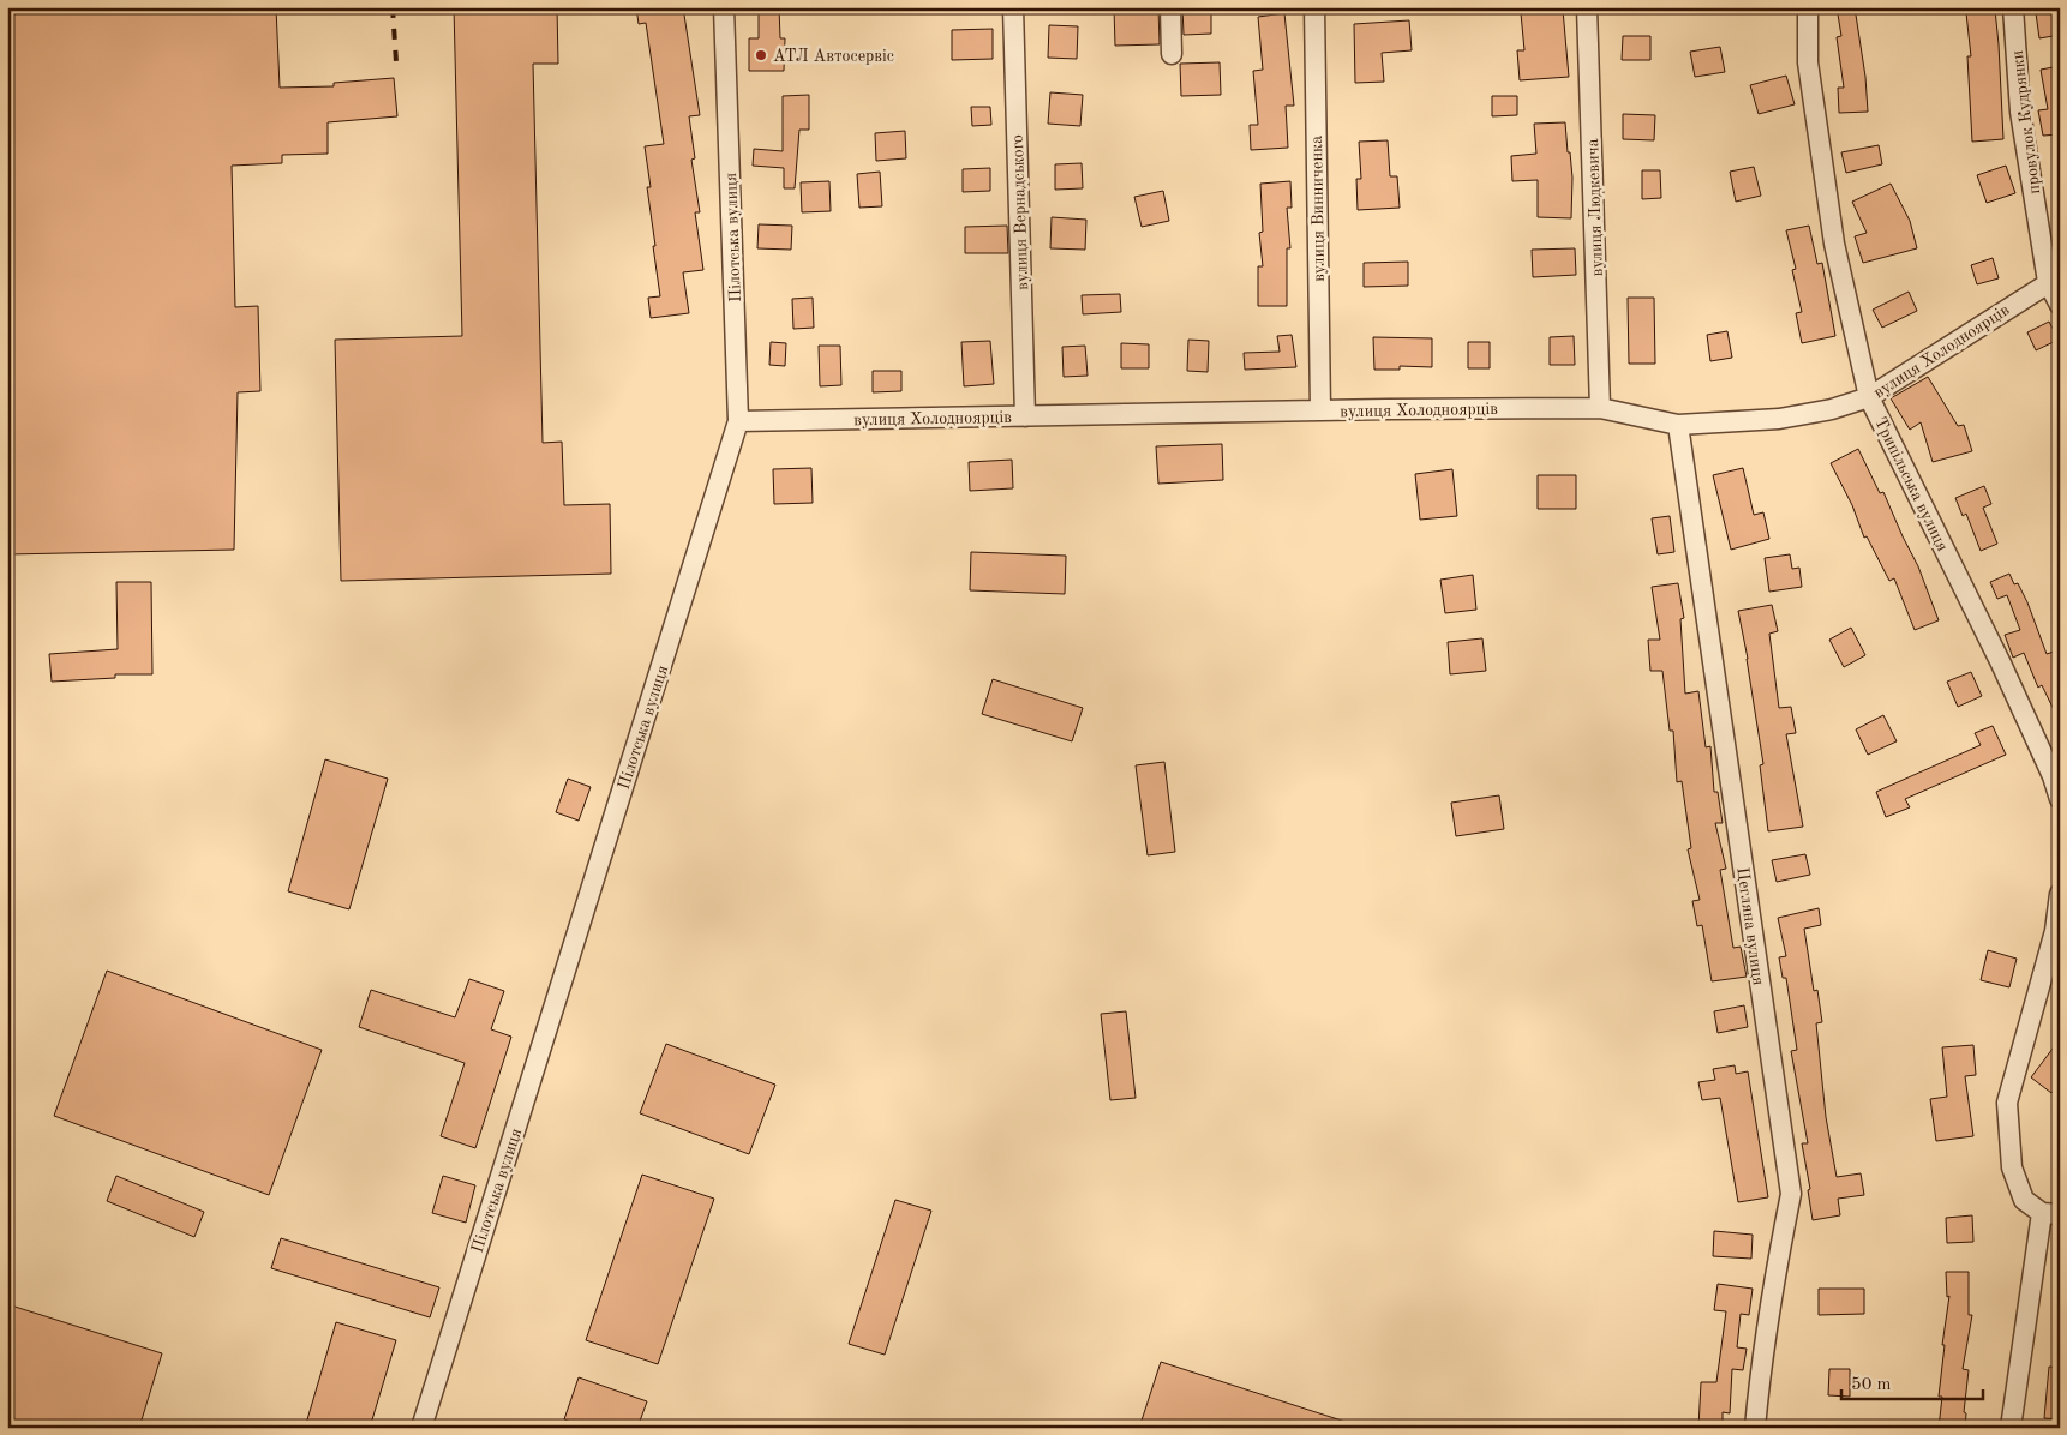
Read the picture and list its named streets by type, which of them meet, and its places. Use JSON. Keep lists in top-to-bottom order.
{
  "streets": {
    "street": [
      "провулок Кудрянки",
      "вулиця Людкевича",
      "вулиця Винниченка",
      "вулиця Вернадського",
      "Пілотська вулиця",
      "вулиця Холодноярців",
      "Трипільська вулиця",
      "Цегляна вулиця"
    ]
  },
  "crossings": [
    ["провулок Кудрянки", "вулиця Холодноярців"],
    ["вулиця Людкевича", "вулиця Холодноярців"],
    ["вулиця Винниченка", "вулиця Холодноярців"],
    ["вулиця Вернадського", "вулиця Холодноярців"],
    ["Пілотська вулиця", "вулиця Холодноярців"],
    ["вулиця Холодноярців", "Трипільська вулиця"],
    ["вулиця Холодноярців", "Цегляна вулиця"]
  ],
  "places": ["АТЛ Автосервіс"],
  "scale_bar": "50 m"
}
